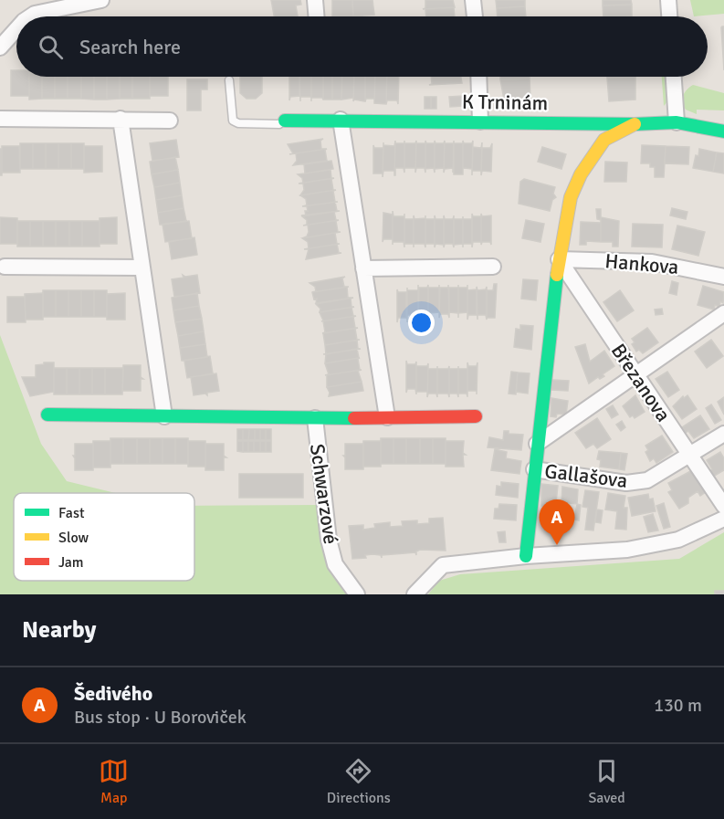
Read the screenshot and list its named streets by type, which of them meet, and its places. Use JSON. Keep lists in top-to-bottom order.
{
  "streets": {
    "street": [
      "K Trninám",
      "Hankova",
      "Březanova",
      "Gallašova",
      "Schwarzové"
    ]
  },
  "crossings": [
    ["Hankova", "Březanova"],
    ["Březanova", "Gallašova"]
  ],
  "legend": ["Fast", "Slow", "Jam"],
  "page": {
    "search": "Search here",
    "pins": "A",
    "heading": "Nearby",
    "list": [
      {
        "mark": "A",
        "name": "Šedivého",
        "note": "Bus stop · U Boroviček",
        "value": "130 m"
      }
    ],
    "nav": ["Map", "Directions", "Saved"]
  }
}
